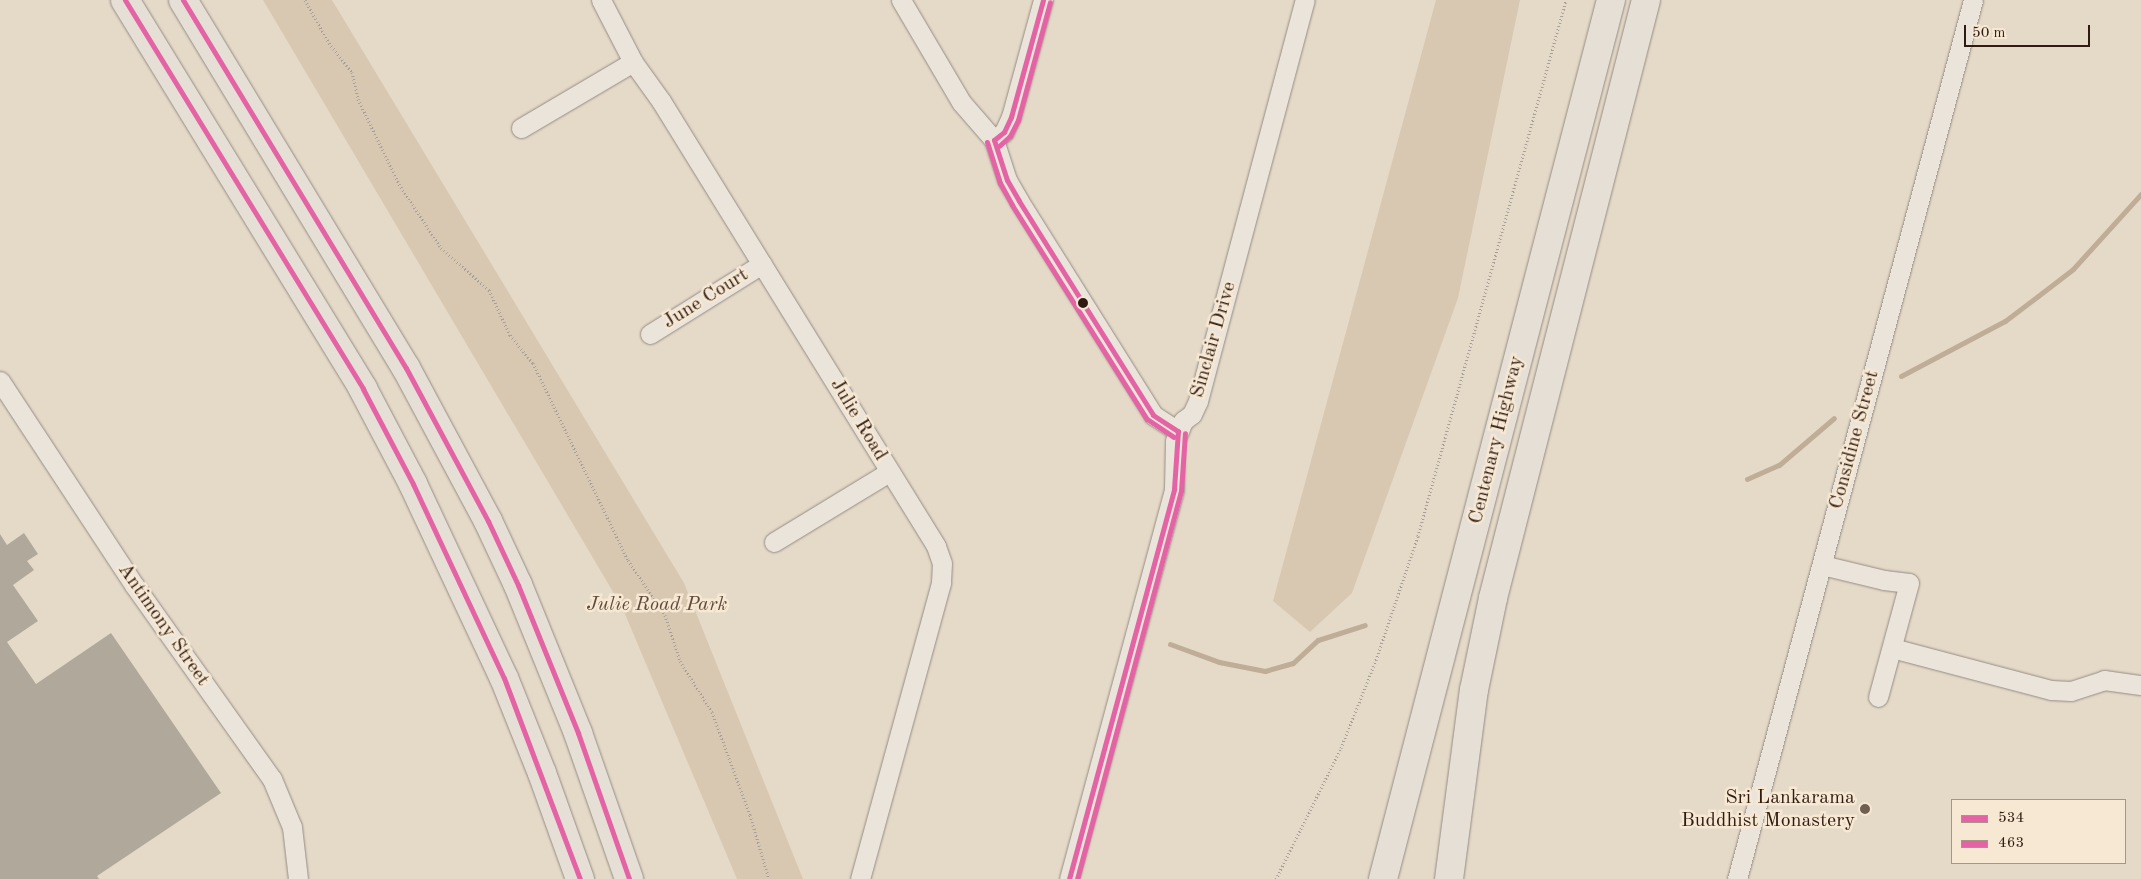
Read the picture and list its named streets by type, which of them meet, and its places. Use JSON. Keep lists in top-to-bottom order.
{
  "streets": {
    "highway": ["Centenary Highway"],
    "street": [
      "June Court",
      "Sinclair Drive",
      "Julie Road",
      "Considine Street",
      "Antimony Street"
    ]
  },
  "crossings": [
    ["June Court", "Julie Road"]
  ],
  "parks": ["Julie Road Park"],
  "places": ["Sri Lankarama Buddhist Monastery"],
  "lines": ["transit line 534", "transit line 463"],
  "legend": ["534", "463"],
  "scale_bar": "50 m"
}
